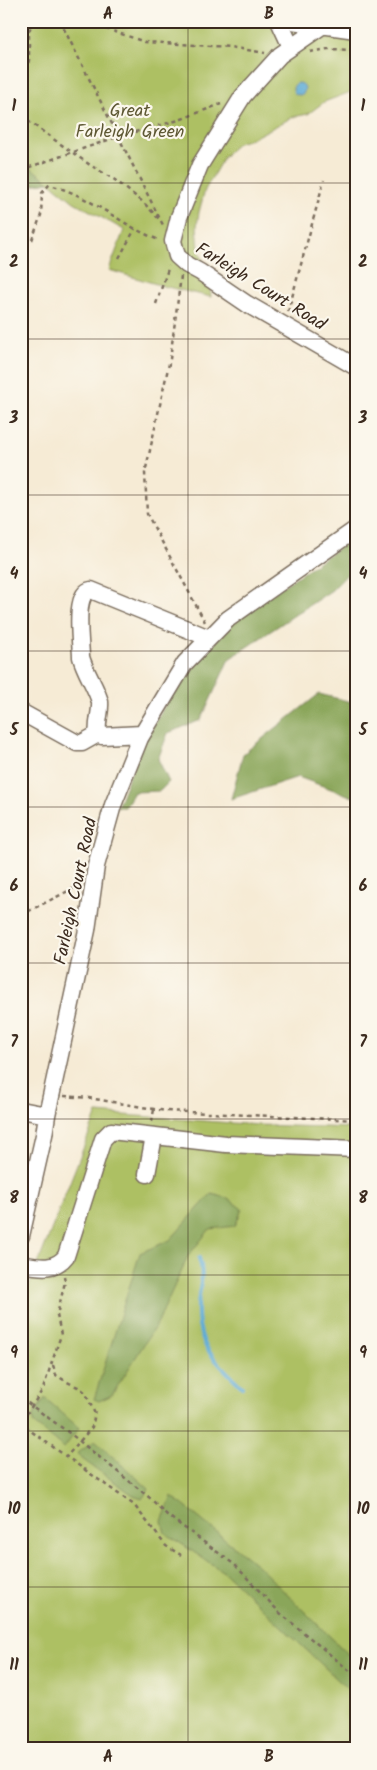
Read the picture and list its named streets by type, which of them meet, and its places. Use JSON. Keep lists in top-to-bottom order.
{
  "streets": {
    "street": ["Farleigh Court Road"]
  },
  "parks": ["Great Farleigh Green"],
  "grid": {
    "columns": ["A", "B"],
    "rows": [
      "1",
      "2",
      "3",
      "4",
      "5",
      "6",
      "7",
      "8",
      "9",
      "10",
      "11"
    ]
  }
}
